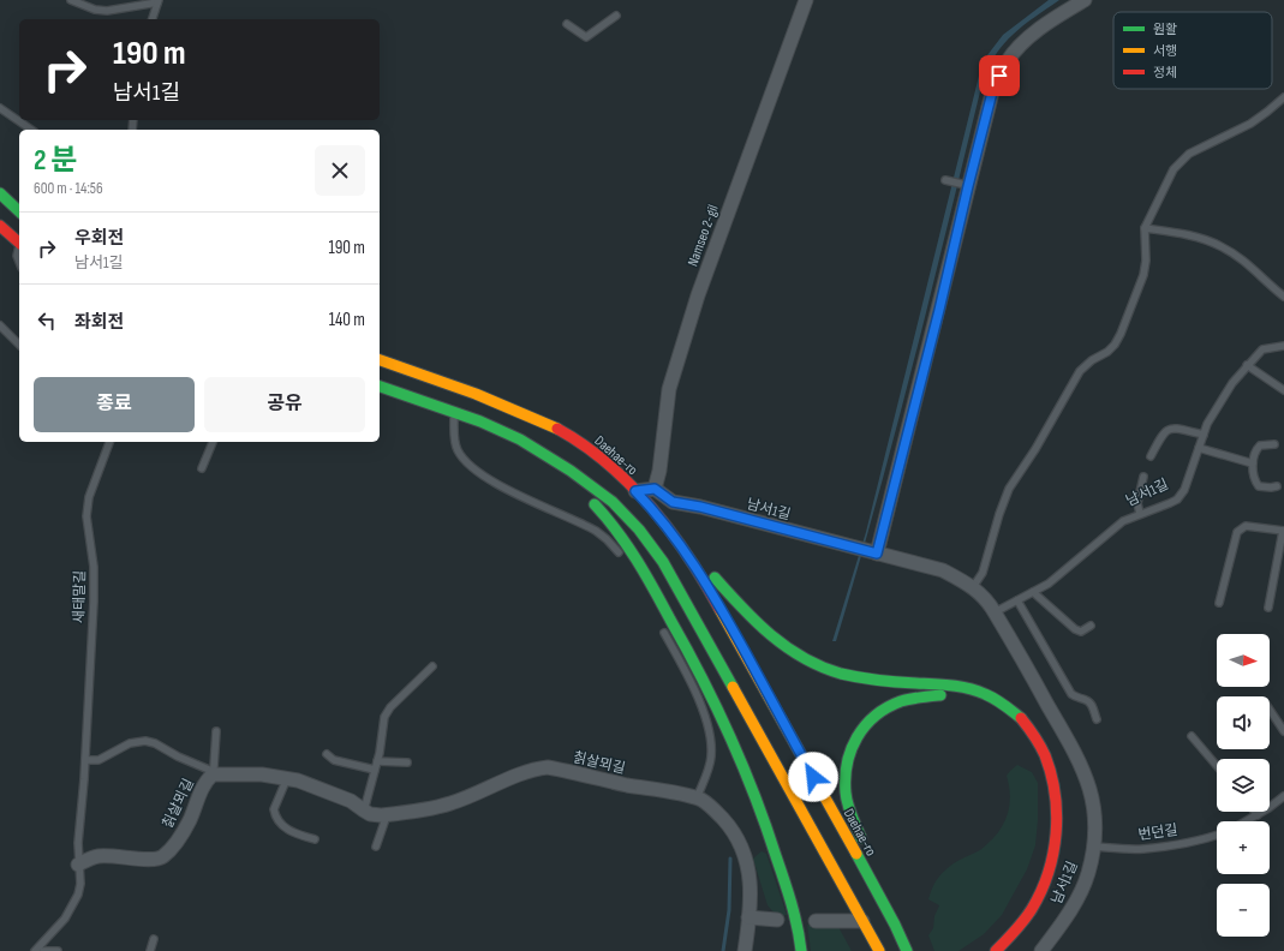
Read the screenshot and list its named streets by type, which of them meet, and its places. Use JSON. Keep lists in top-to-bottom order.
{
  "streets": {
    "highway": ["Daehae-ro"],
    "street": ["Namseo 2-gil", "남서1길", "칡살뫼길"],
    "lane": ["새태말길", "번던길"]
  },
  "crossings": [
    ["Namseo 2-gil", "남서1길"],
    ["남서1길", "번던길"],
    ["새태말길", "칡살뫼길"]
  ],
  "legend": ["원활", "서행", "정체"],
  "north": "right",
  "page": {
    "turn": ["190 m", "남서1길"],
    "heading": ["2 분", "600 m · 14:56"],
    "list": [
      {
        "name": "우회전",
        "note": "남서1길",
        "value": "190 m"
      },
      {
        "name": "좌회전",
        "value": "140 m"
      }
    ],
    "buttons": ["종료", "공유"],
    "map_buttons": ["+", "−"]
  }
}
